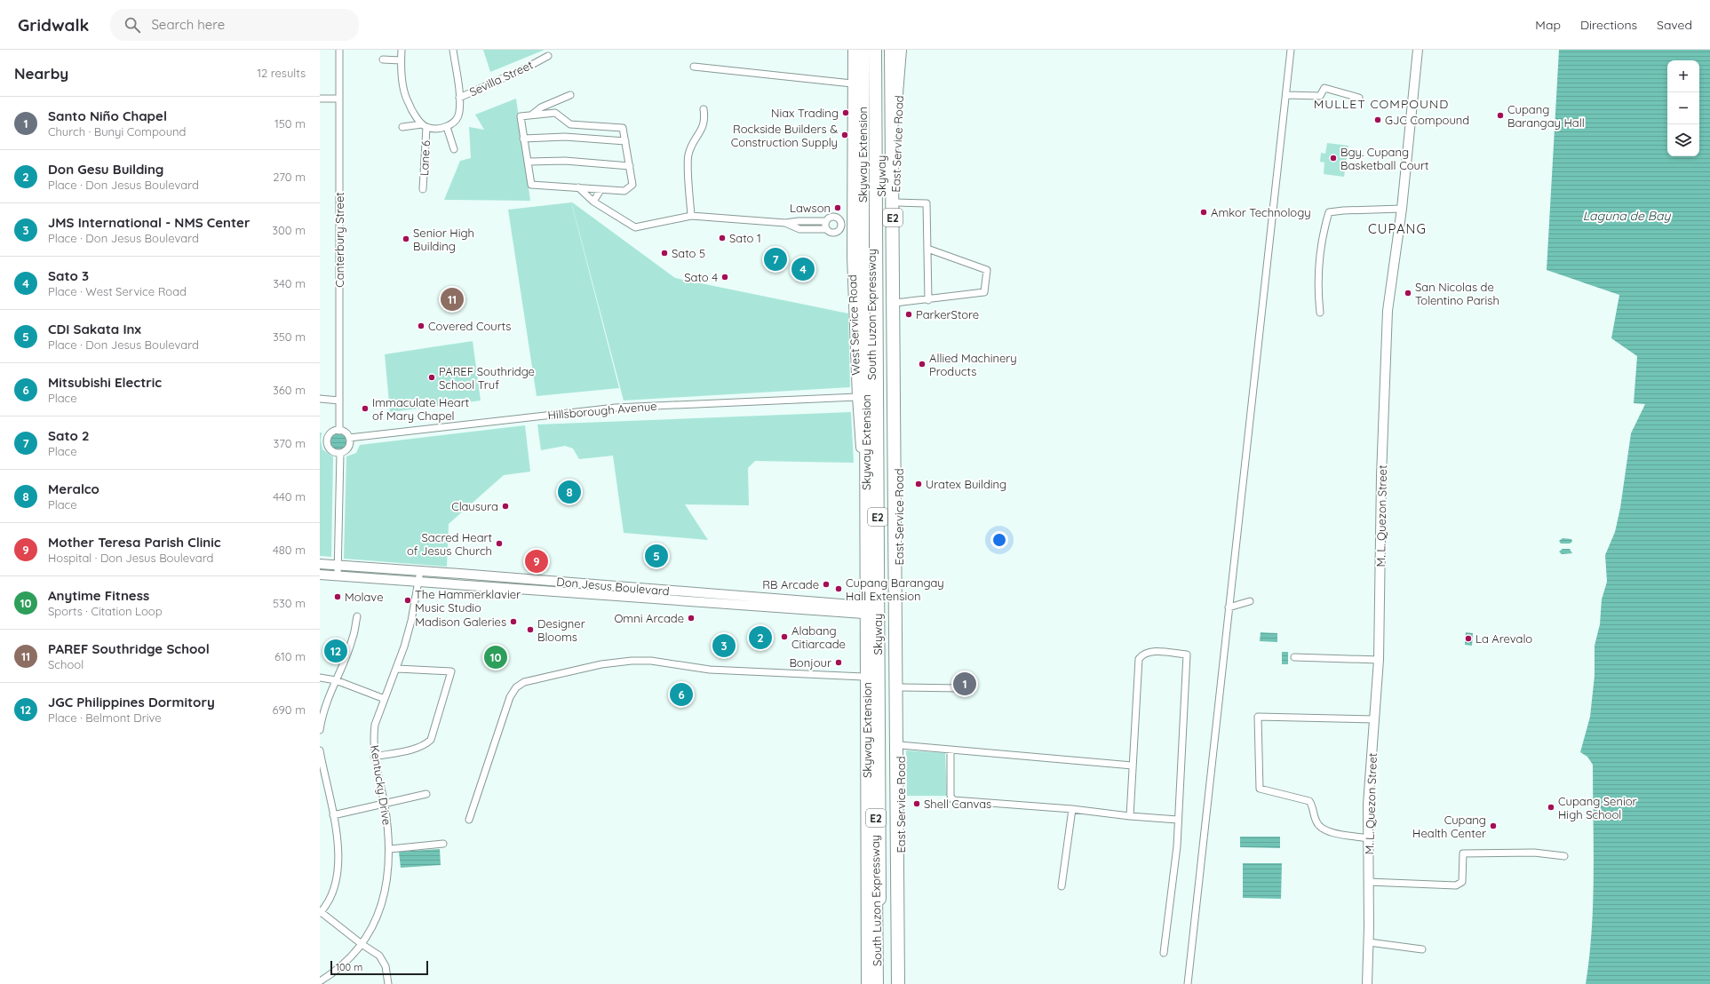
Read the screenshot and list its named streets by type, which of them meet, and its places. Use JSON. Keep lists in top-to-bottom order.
{
  "streets": {
    "highway": [
      "Skyway Extension",
      "Skyway",
      "E2",
      "South Luzon Expressway"
    ],
    "main road": [
      "East Service Road",
      "West Service Road",
      "M. L. Quezon Street",
      "Don Jesus Boulevard"
    ],
    "street": [
      "Sevilla Street",
      "Lane 6",
      "Canterbury Street",
      "Hillsborough Avenue",
      "Kentucky Drive"
    ]
  },
  "crossings": [
    ["Skyway Extension", "West Service Road"],
    ["Canterbury Street", "Hillsborough Avenue"],
    ["West Service Road", "Hillsborough Avenue"],
    ["West Service Road", "Don Jesus Boulevard"],
    ["Don Jesus Boulevard", "Kentucky Drive"]
  ],
  "districts": ["MULLET COMPOUND", "CUPANG"],
  "water": ["Laguna de Bay"],
  "places": [
    "Niax Trading",
    "Cupang Barangay Hall",
    "GJC Compound",
    "Rockside Builders & Construction Supply",
    "Bgy. Cupang Basketball Court",
    "Lawson",
    "Amkor Technology",
    "Sato 1",
    "Senior High Building",
    "Sato 5",
    "Sato 4",
    "San Nicolas de Tolentino Parish",
    "ParkerStore",
    "Covered Courts",
    "Allied Machinery Products",
    "PAREF Southridge School Truf",
    "Immaculate Heart of Mary Chapel",
    "Uratex Building",
    "Clausura",
    "Sacred Heart of Jesus Church",
    "RB Arcade",
    "Cupang Barangay Hall Extension",
    "Molave",
    "The Hammerklavier Music Studio",
    "Omni Arcade",
    "Madison Galeries",
    "Designer Blooms",
    "Alabang Citiarcade",
    "La Arevalo",
    "Bonjour",
    "Shell Canvas",
    "Cupang Senior High School",
    "Cupang Health Center"
  ],
  "scale_bar": "100 m",
  "page": {
    "header": "Gridwalk",
    "search": "Search here",
    "nav": ["Map", "Directions", "Saved"],
    "heading": ["Nearby", "12 results"],
    "map_buttons": ["+", "−"],
    "list": [
      {
        "mark": "1",
        "name": "Santo Niño Chapel",
        "note": "Church · Bunyi Compound",
        "value": "150 m"
      },
      {
        "mark": "2",
        "name": "Don Gesu Building",
        "note": "Place · Don Jesus Boulevard",
        "value": "270 m"
      },
      {
        "mark": "3",
        "name": "JMS International - NMS Center",
        "note": "Place · Don Jesus Boulevard",
        "value": "300 m"
      },
      {
        "mark": "4",
        "name": "Sato 3",
        "note": "Place · West Service Road",
        "value": "340 m"
      },
      {
        "mark": "5",
        "name": "CDI Sakata Inx",
        "note": "Place · Don Jesus Boulevard",
        "value": "350 m"
      },
      {
        "mark": "6",
        "name": "Mitsubishi Electric",
        "note": "Place",
        "value": "360 m"
      },
      {
        "mark": "7",
        "name": "Sato 2",
        "note": "Place",
        "value": "370 m"
      },
      {
        "mark": "8",
        "name": "Meralco",
        "note": "Place",
        "value": "440 m"
      },
      {
        "mark": "9",
        "name": "Mother Teresa Parish Clinic",
        "note": "Hospital · Don Jesus Boulevard",
        "value": "480 m"
      },
      {
        "mark": "10",
        "name": "Anytime Fitness",
        "note": "Sports · Citation Loop",
        "value": "530 m"
      },
      {
        "mark": "11",
        "name": "PAREF Southridge School",
        "note": "School",
        "value": "610 m"
      },
      {
        "mark": "12",
        "name": "JGC Philippines Dormitory",
        "note": "Place · Belmont Drive",
        "value": "690 m"
      }
    ],
    "pins": [
      "7",
      "4",
      "11",
      "8",
      "5",
      "9",
      "2",
      "3",
      "12",
      "10",
      "1",
      "6"
    ],
    "scale": "100 m"
  }
}
